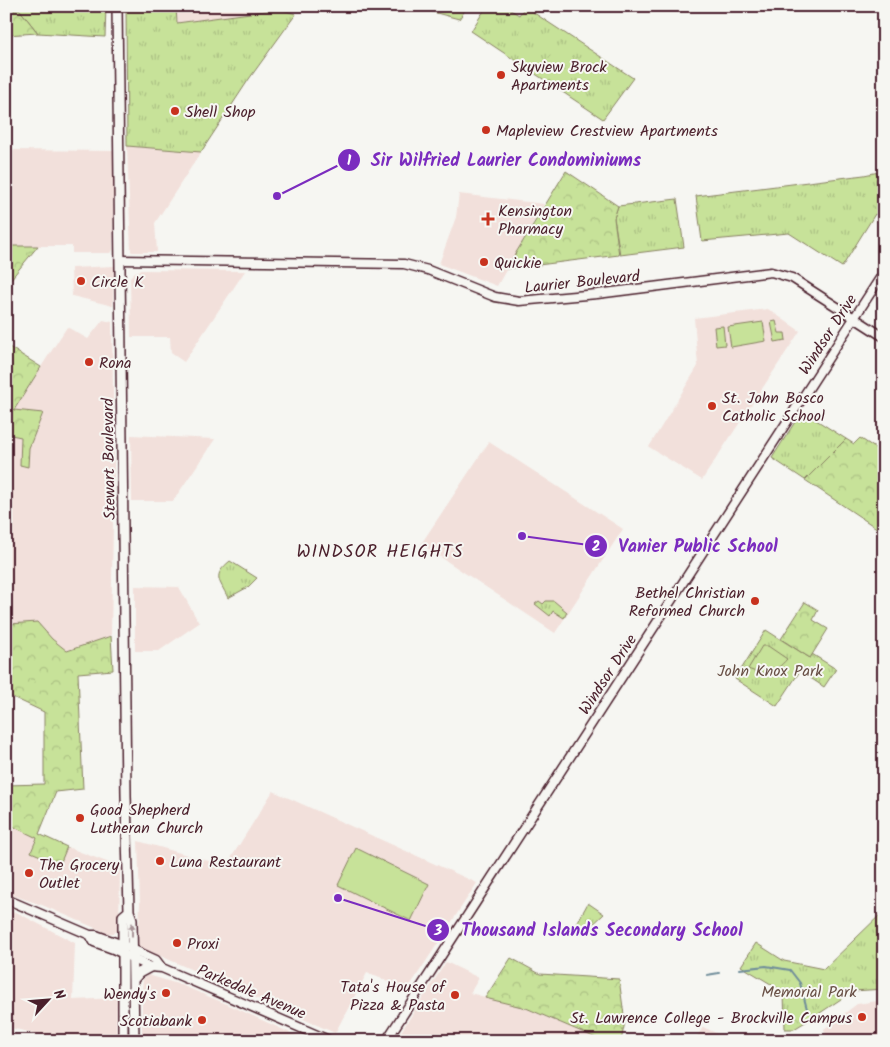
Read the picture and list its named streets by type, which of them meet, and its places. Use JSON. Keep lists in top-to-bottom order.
{
  "streets": {
    "main road": ["Stewart Boulevard"],
    "street": ["Laurier Boulevard", "Windsor Drive", "Parkedale Avenue"]
  },
  "crossings": [
    ["Laurier Boulevard", "Windsor Drive"],
    ["Laurier Boulevard", "Stewart Boulevard"],
    ["Stewart Boulevard", "Parkedale Avenue"]
  ],
  "districts": ["WINDSOR HEIGHTS"],
  "parks": ["John Knox Park", "Memorial Park"],
  "places": {
    "other": [
      "Skyview Brock Apartments",
      "Shell Shop",
      "Mapleview Crestview Apartments",
      "Sir Wilfried Laurier Condominiums",
      "Quickie",
      "Circle K",
      "Rona",
      "St. John Bosco Catholic School",
      "Vanier Public School",
      "Bethel Christian Reformed Church",
      "Good Shepherd Lutheran Church",
      "Luna Restaurant",
      "The Grocery Outlet",
      "Thousand Islands Secondary School",
      "Proxi",
      "Wendy's",
      "Tata's House of Pizza & Pasta",
      "St. Lawrence College - Brockville Campus",
      "Scotiabank"
    ],
    "health": ["Kensington Pharmacy"]
  },
  "north": "top right"
}
